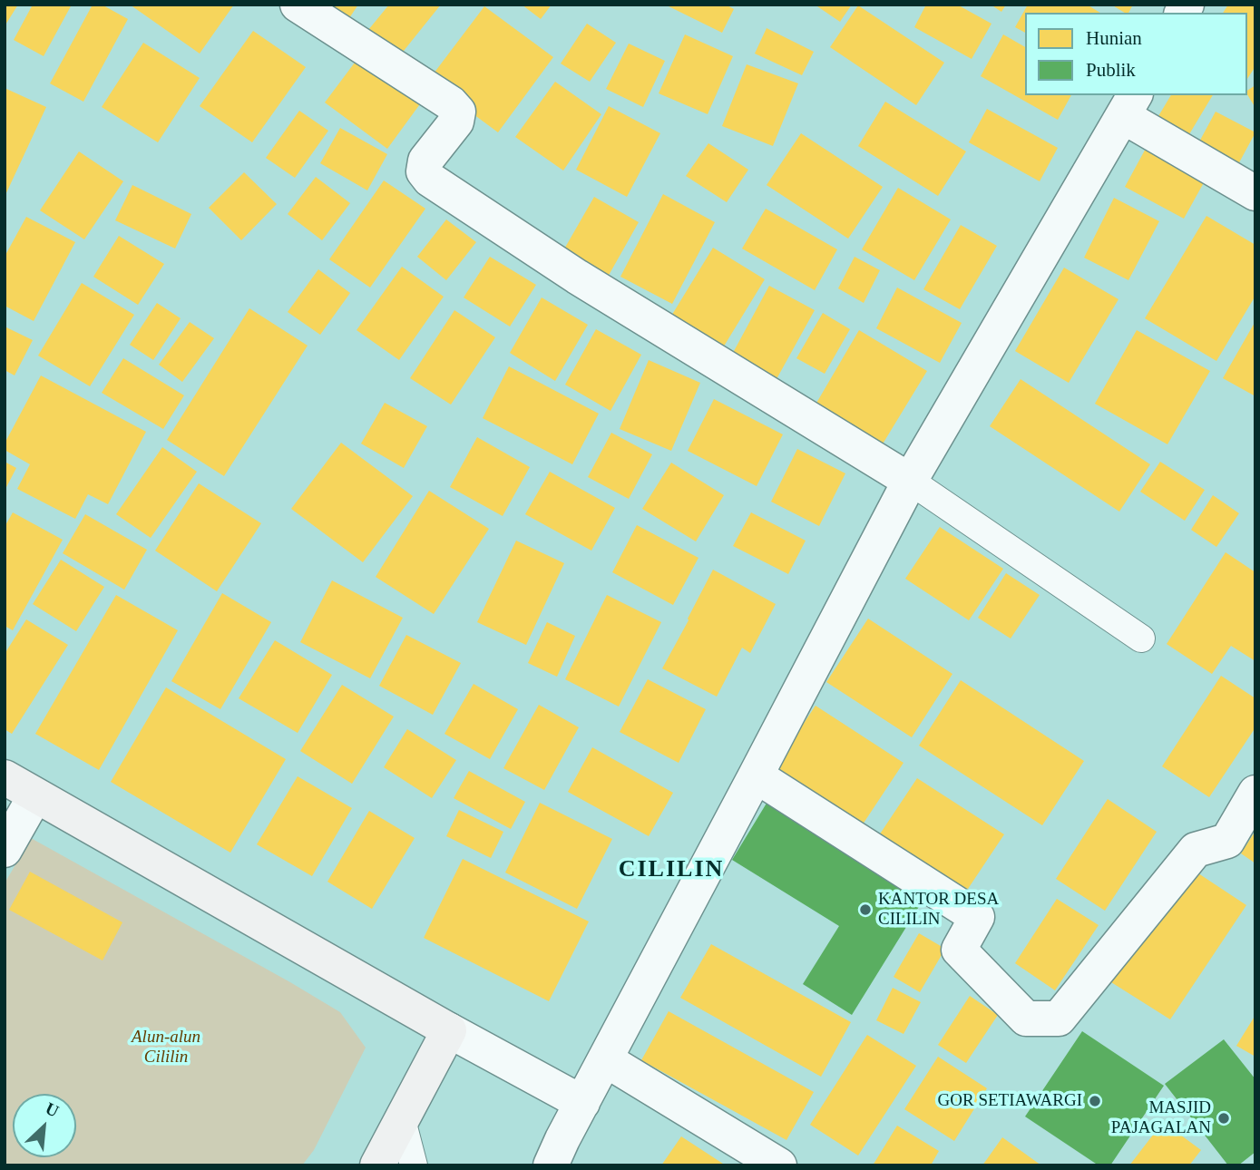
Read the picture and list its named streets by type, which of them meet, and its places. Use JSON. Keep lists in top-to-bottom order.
{
  "districts": ["CILILIN"],
  "parks": ["Alun-alun Cililin"],
  "places": ["KANTOR DESA CILILIN", "GOR SETIAWARGI", "MASJID PAJAGALAN"],
  "legend": ["Hunian", "Publik"],
  "north": "top right"
}
